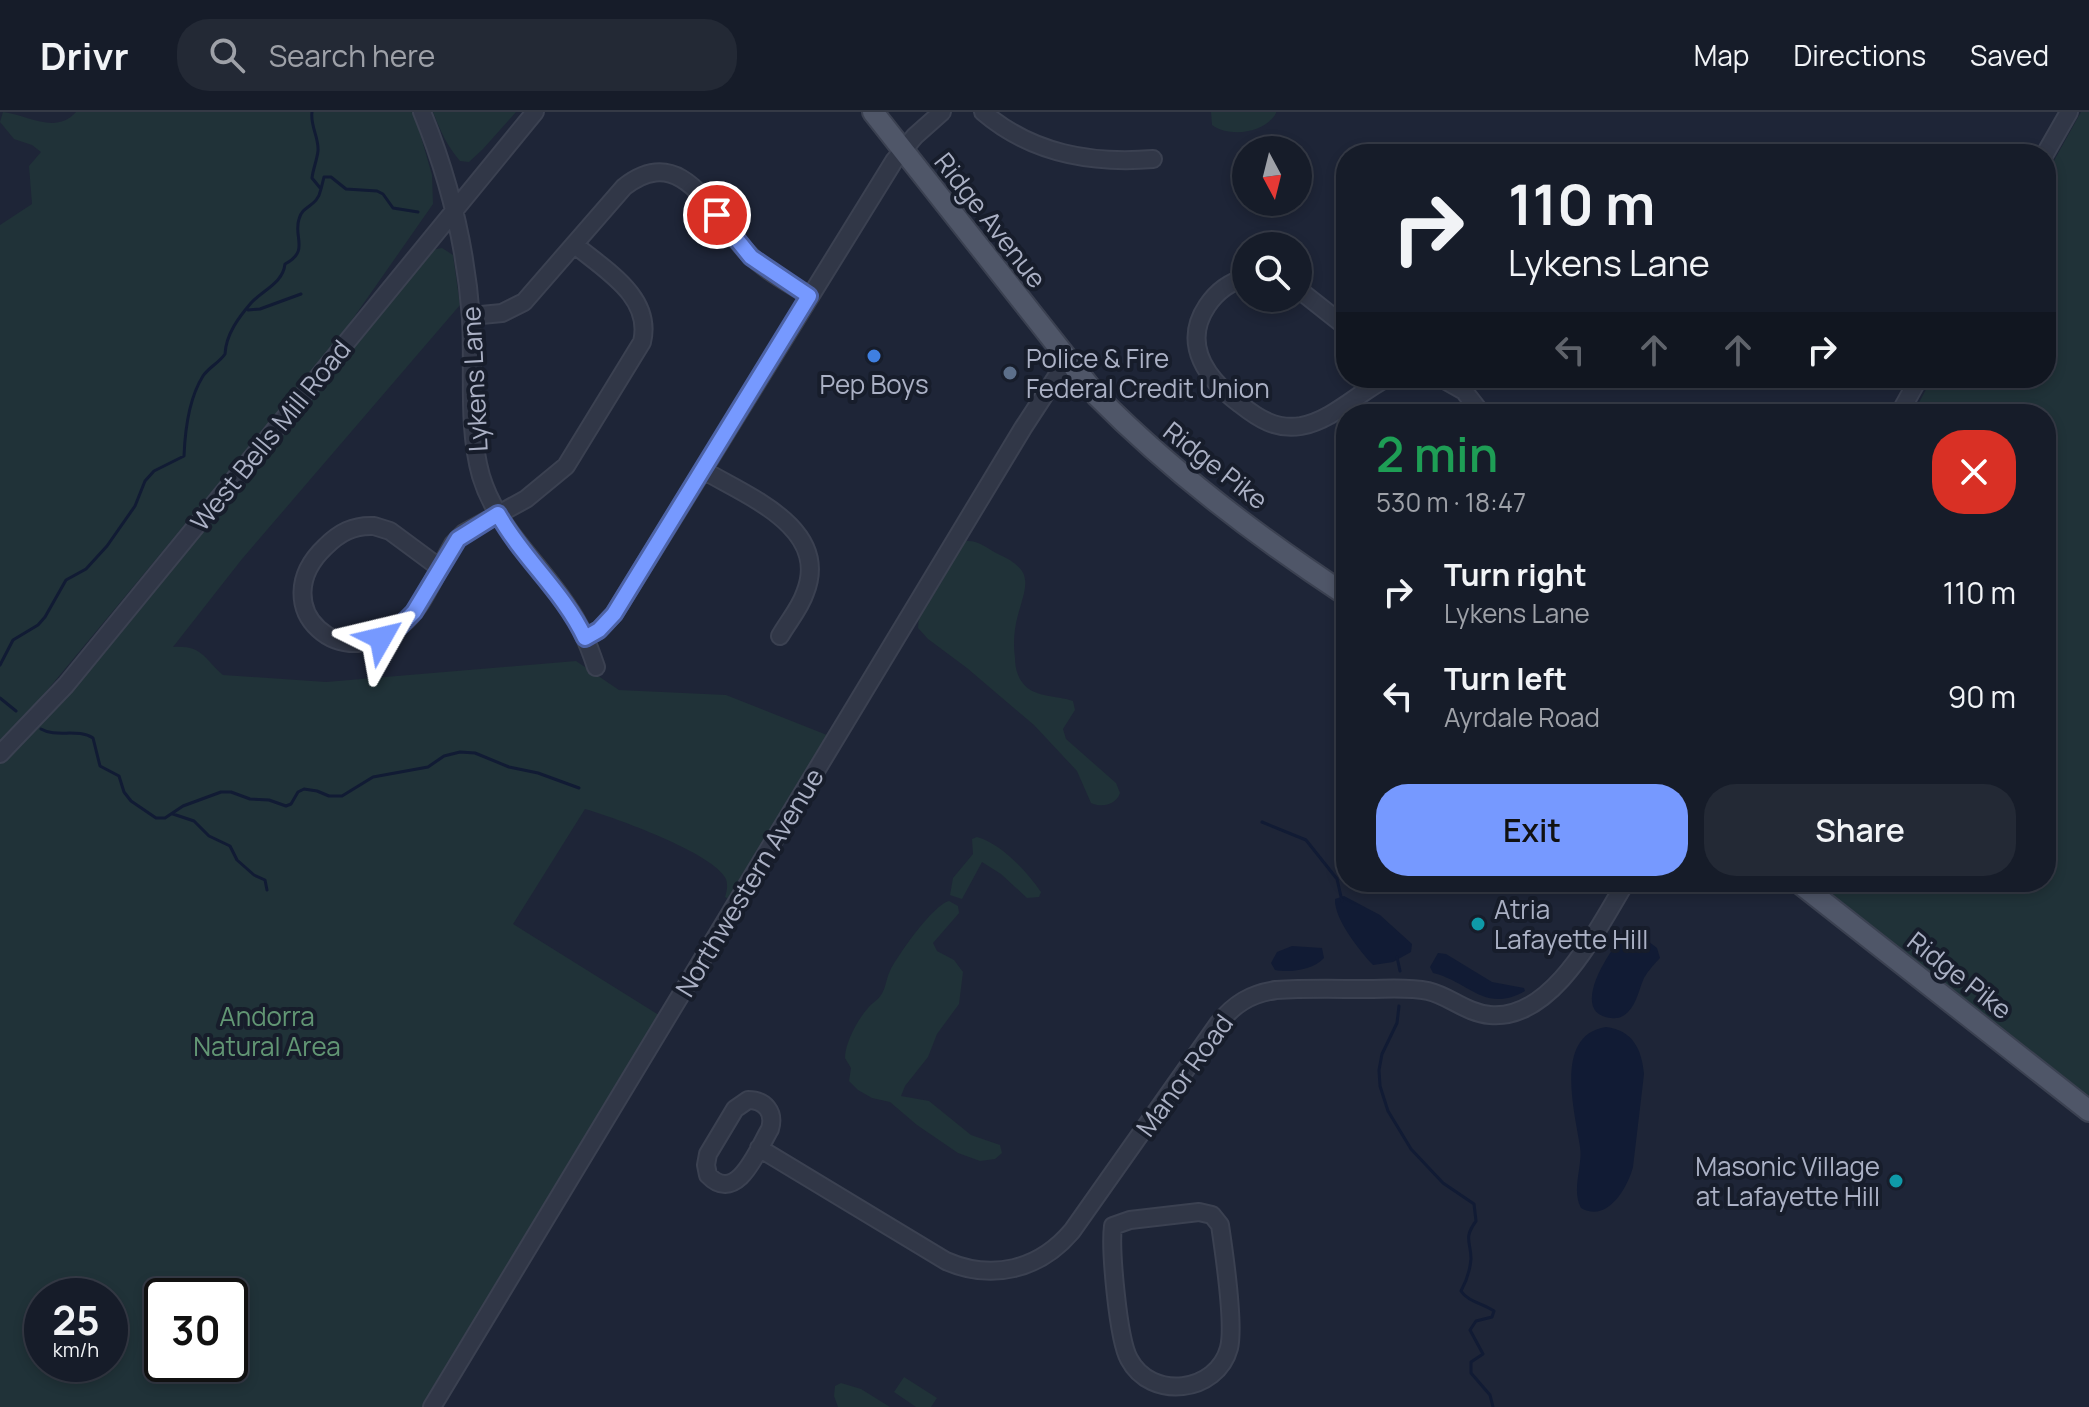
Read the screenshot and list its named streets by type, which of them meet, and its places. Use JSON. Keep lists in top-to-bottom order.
{
  "streets": {
    "main road": ["Ridge Avenue", "Ridge Pike"],
    "street": [
      "Lykens Lane",
      "West Bells Mill Road",
      "Northwestern Avenue",
      "Manor Road"
    ]
  },
  "crossings": [
    ["Ridge Avenue", "Ridge Pike"],
    ["Ridge Avenue", "Northwestern Avenue"],
    ["Lykens Lane", "West Bells Mill Road"],
    ["Ridge Pike", "Northwestern Avenue"]
  ],
  "parks": ["Andorra Natural Area"],
  "places": [
    "Pep Boys",
    "Police & Fire Federal Credit Union",
    "Atria Lafayette Hill",
    "Masonic Village at Lafayette Hill"
  ],
  "north": "bottom",
  "page": {
    "header": "Drivr",
    "search": "Search here",
    "nav": ["Map", "Directions", "Saved"],
    "turn": ["110 m", "Lykens Lane"],
    "heading": ["2 min", "530 m · 18:47"],
    "list": [
      {
        "name": "Turn right",
        "note": "Lykens Lane",
        "value": "110 m"
      },
      {
        "name": "Turn left",
        "note": "Ayrdale Road",
        "value": "90 m"
      }
    ],
    "buttons": ["Exit", "Share"],
    "speed": "25 km/h",
    "limit": "30"
  }
}
